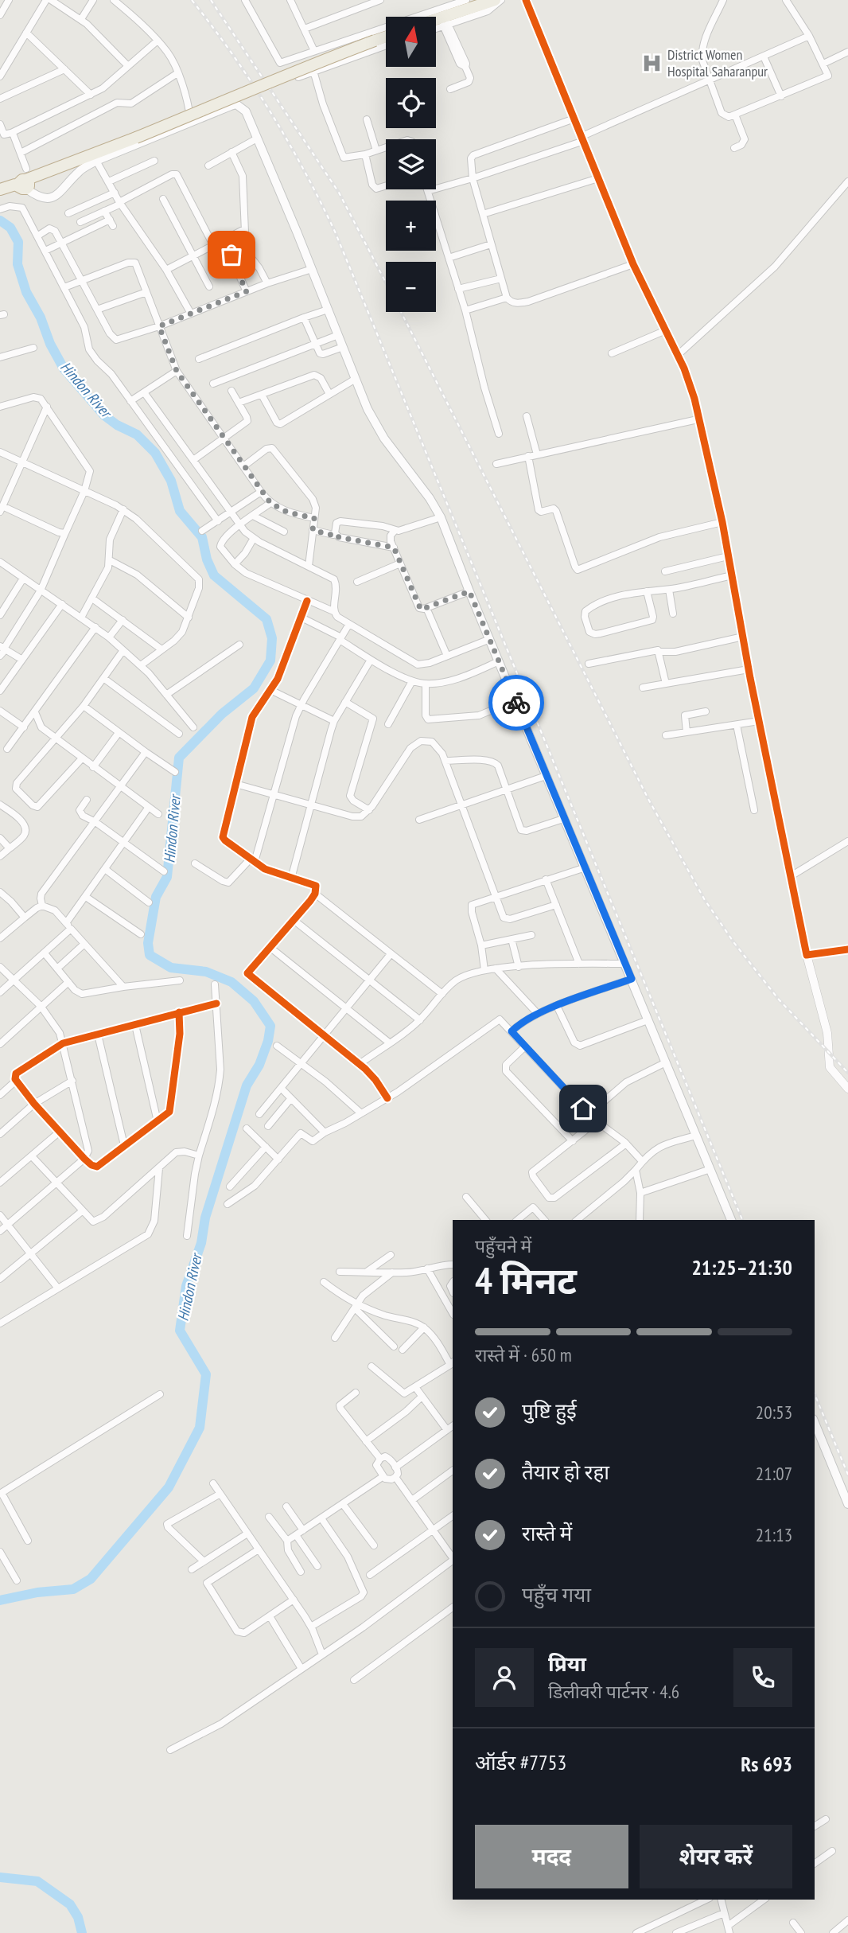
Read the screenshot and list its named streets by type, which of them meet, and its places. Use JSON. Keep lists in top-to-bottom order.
{
  "water": ["Hindon River"],
  "places": {
    "hospital": ["District Women Hospital Saharanpur"]
  },
  "north": "top",
  "page": {
    "map_buttons": ["+", "−"],
    "heading": ["4 मिनट", "पहुँचने में", "21:25–21:30"],
    "panel": [
      "प्रिया",
      "डिलीवरी पार्टनर · 4.6",
      "ऑर्डर #7753",
      "Rs 693"
    ],
    "bar": "रास्ते में · 650 m",
    "list": [
      ["पुष्टि हुई", "20:53"],
      ["तैयार हो रहा", "21:07"],
      ["रास्ते में", "21:13"],
      "पहुँच गया"
    ],
    "buttons": ["मदद", "शेयर करें"]
  }
}
